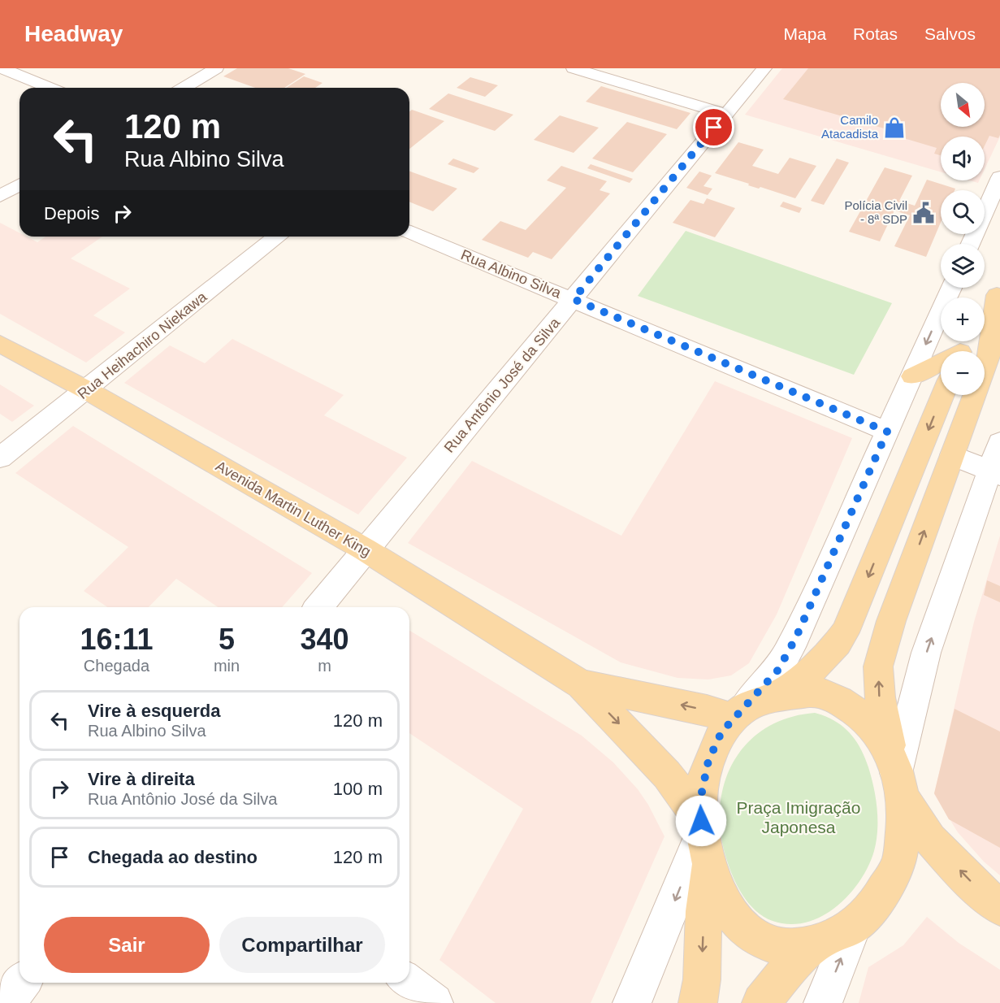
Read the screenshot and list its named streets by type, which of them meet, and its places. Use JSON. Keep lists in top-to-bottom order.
{
  "streets": {
    "main road": ["Avenida Martin Luther King"],
    "street": ["Rua Albino Silva", "Rua Heihachiro Niekawa", "Rua Antônio José da Silva"]
  },
  "crossings": [
    ["Rua Albino Silva", "Rua Antônio José da Silva"],
    ["Rua Heihachiro Niekawa", "Avenida Martin Luther King"],
    ["Rua Antônio José da Silva", "Avenida Martin Luther King"]
  ],
  "parks": ["Praça Imigração Japonesa"],
  "places": {
    "shop": ["Camilo Atacadista"],
    "public building": ["Polícia Civil - 8ª SDP"]
  },
  "north": "bottom right",
  "page": {
    "header": "Headway",
    "nav": ["Mapa", "Rotas", "Salvos"],
    "map_buttons": ["+", "−"],
    "turn": ["120 m", "Rua Albino Silva"],
    "then": "Depois",
    "eta": [
      "16:11",
      "Chegada",
      "5",
      "min",
      "340",
      "m"
    ],
    "list": [
      {
        "name": "Vire à esquerda",
        "note": "Rua Albino Silva",
        "value": "120 m"
      },
      {
        "name": "Vire à direita",
        "note": "Rua Antônio José da Silva",
        "value": "100 m"
      },
      {
        "name": "Chegada ao destino",
        "value": "120 m"
      }
    ],
    "buttons": ["Sair", "Compartilhar"]
  }
}
